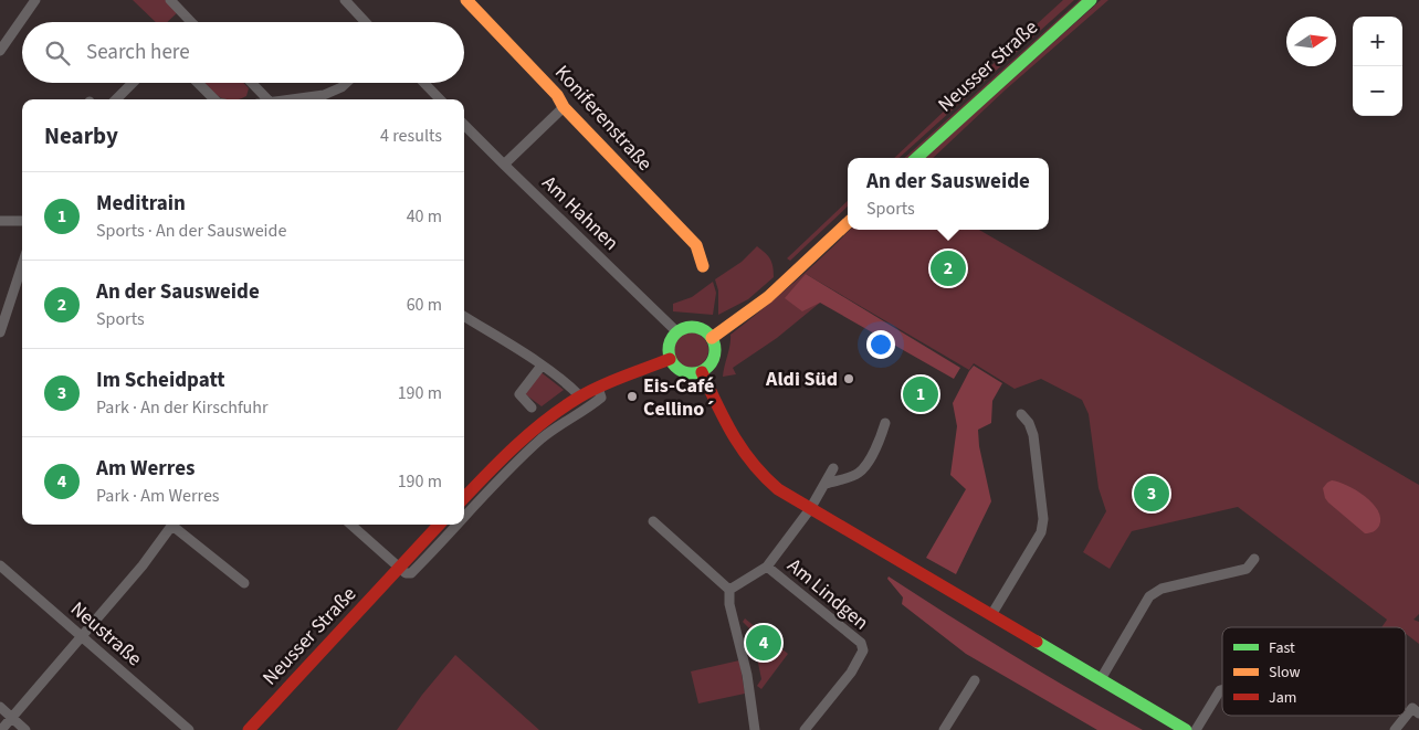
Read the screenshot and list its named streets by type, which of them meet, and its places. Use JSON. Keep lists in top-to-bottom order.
{
  "streets": {
    "main road": ["Neusser Straße", "Koniferenstraße"],
    "street": ["Am Hahnen", "Am Lindgen", "Neustraße"]
  },
  "places": ["Aldi Süd", "Eis-Café Cellino´"],
  "legend": ["Fast", "Slow", "Jam"],
  "north": "right",
  "page": {
    "map_buttons": ["+", "−"],
    "search": "Search here",
    "heading": ["Nearby", "4 results"],
    "popup": ["An der Sausweide", "Sports"],
    "list": [
      {
        "mark": "1",
        "name": "Meditrain",
        "note": "Sports · An der Sausweide",
        "value": "40 m"
      },
      {
        "mark": "2",
        "name": "An der Sausweide",
        "note": "Sports",
        "value": "60 m"
      },
      {
        "mark": "3",
        "name": "Im Scheidpatt",
        "note": "Park · An der Kirschfuhr",
        "value": "190 m"
      },
      {
        "mark": "4",
        "name": "Am Werres",
        "note": "Park · Am Werres",
        "value": "190 m"
      }
    ],
    "pins": [
      "2",
      "1",
      "3",
      "4"
    ]
  }
}
